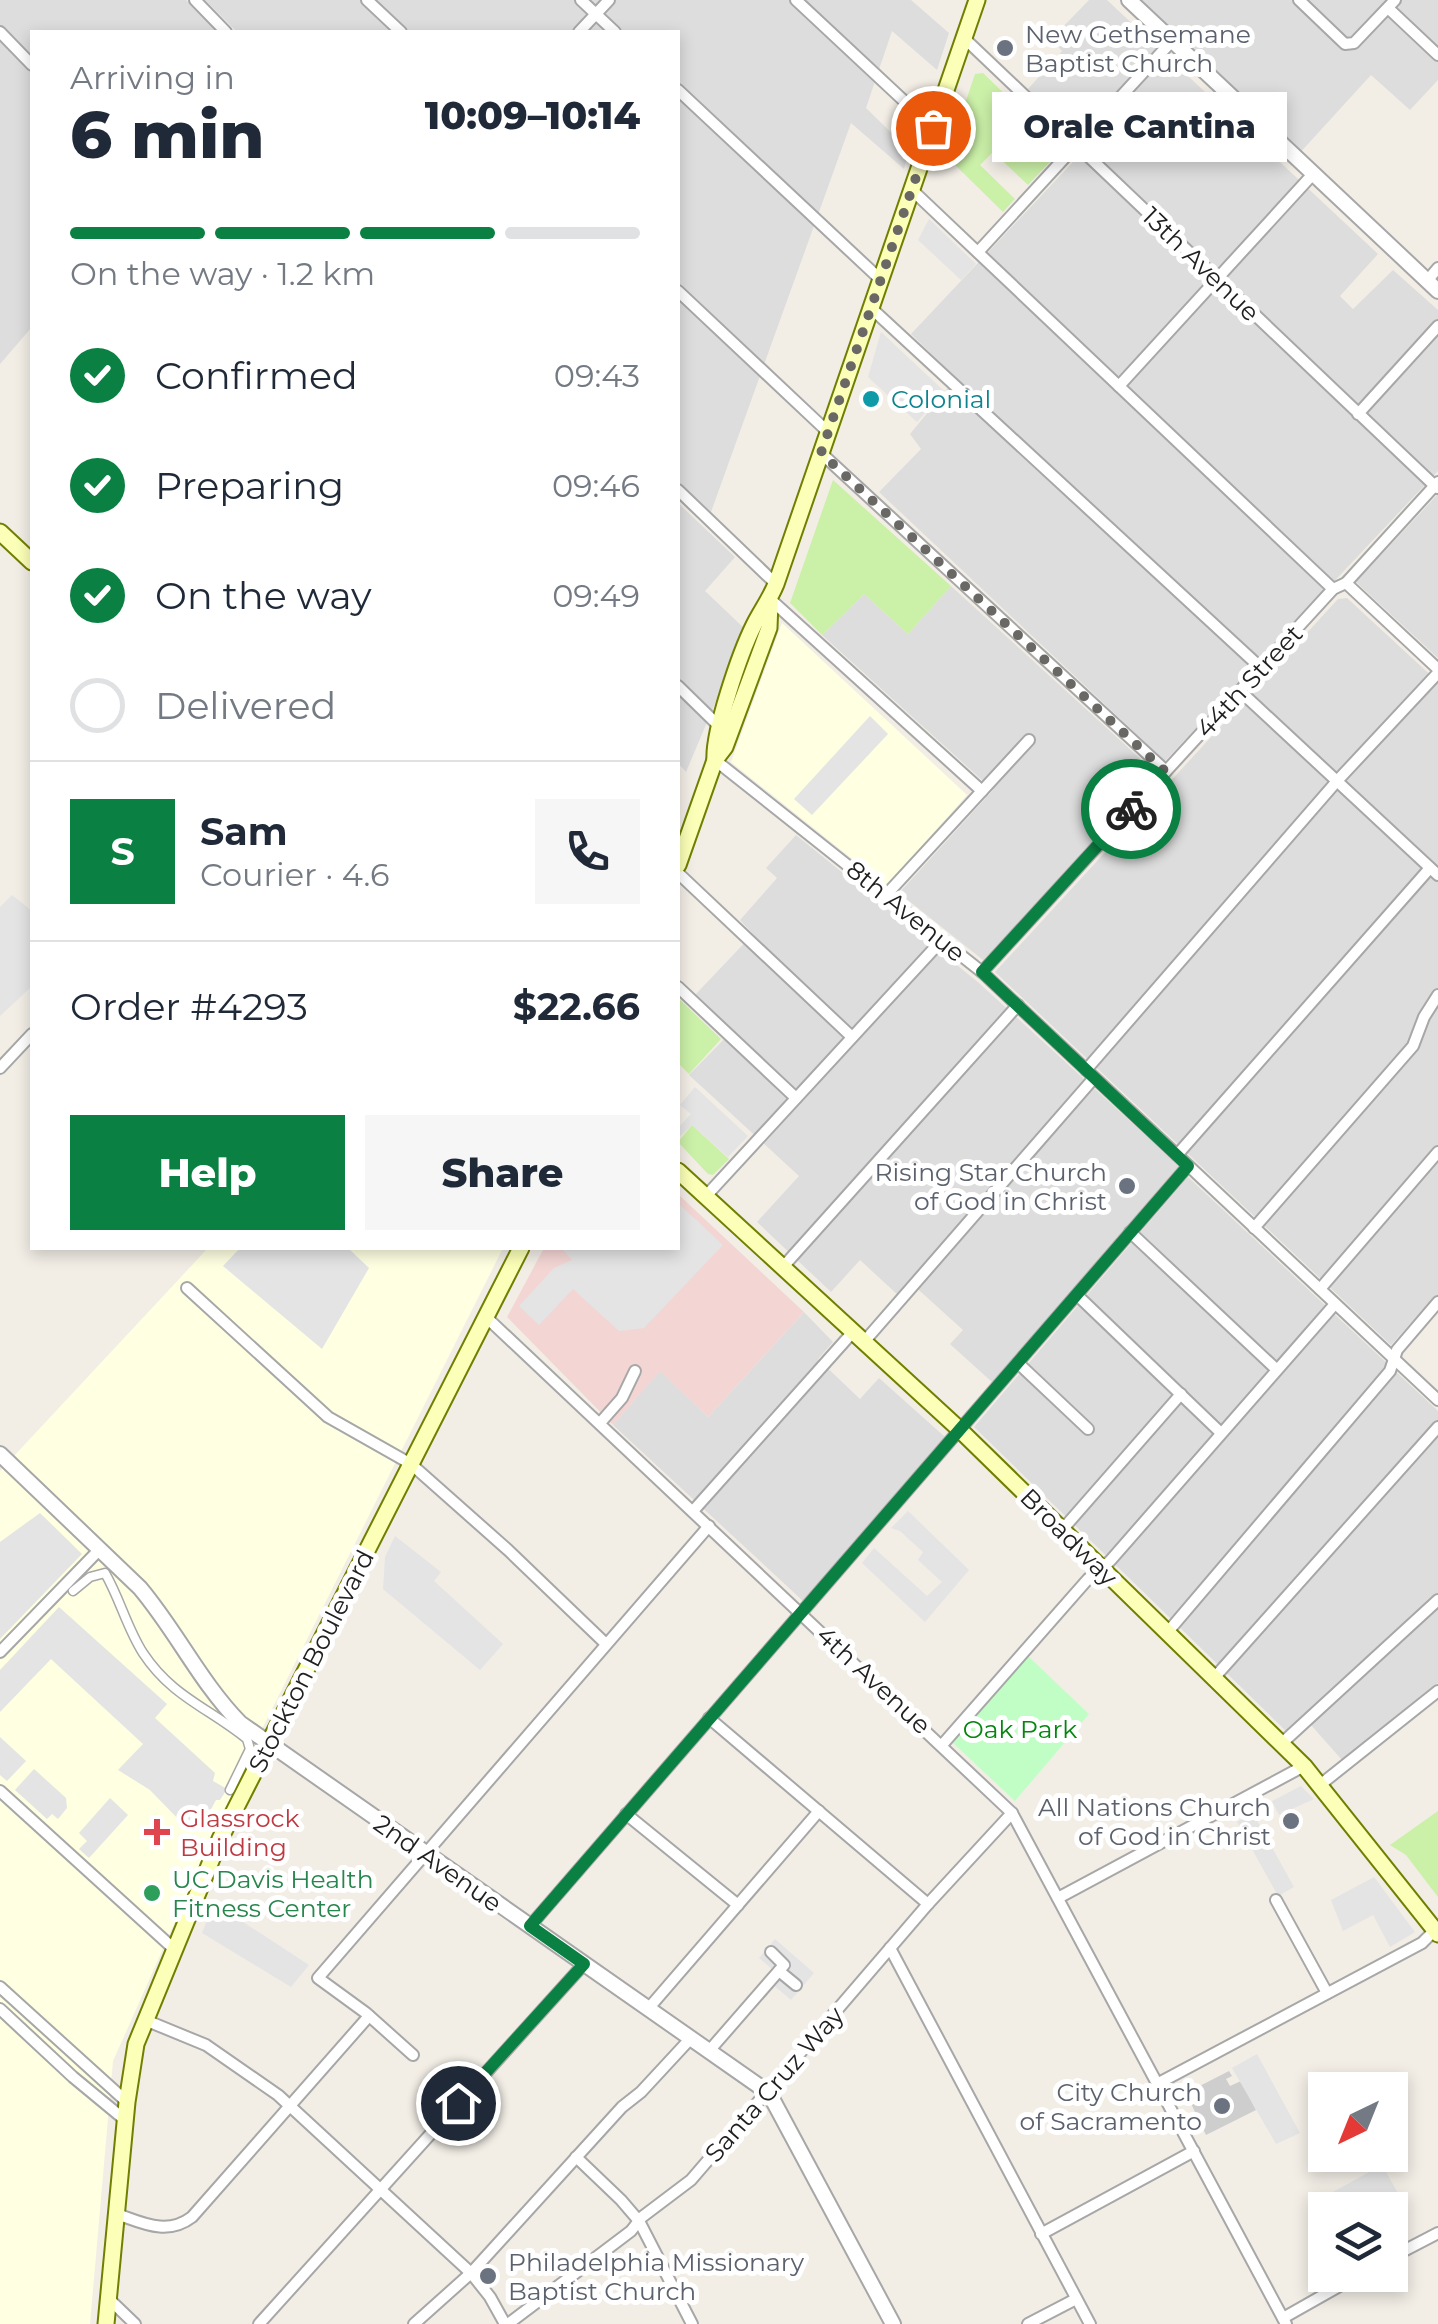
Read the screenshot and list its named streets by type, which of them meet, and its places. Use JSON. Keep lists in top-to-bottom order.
{
  "streets": {
    "main road": ["Broadway", "Stockton Boulevard"],
    "street": [
      "13th Avenue",
      "44th Street",
      "8th Avenue",
      "4th Avenue",
      "2nd Avenue",
      "Santa Cruz Way"
    ]
  },
  "crossings": [
    ["13th Avenue", "44th Street"],
    ["44th Street", "8th Avenue"],
    ["Stockton Boulevard", "4th Avenue"],
    ["Stockton Boulevard", "2nd Avenue"],
    ["4th Avenue", "Santa Cruz Way"],
    ["2nd Avenue", "Santa Cruz Way"]
  ],
  "parks": ["Oak Park"],
  "places": {
    "other": [
      "New Gethsemane Baptist Church",
      "Orale Cantina",
      "Colonial",
      "Rising Star Church of God in Christ",
      "All Nations Church of God in Christ",
      "UC Davis Health Fitness Center",
      "City Church of Sacramento",
      "Philadelphia Missionary Baptist Church"
    ],
    "health": ["Glassrock Building"]
  },
  "north": "bottom left",
  "page": {
    "heading": ["6 min", "Arriving in", "10:09–10:14"],
    "panel": [
      "Sam",
      "Courier · 4.6",
      "Order #4293",
      "$22.66"
    ],
    "bubble": "Orale Cantina",
    "bar": "On the way · 1.2 km",
    "list": [
      ["Confirmed", "09:43"],
      ["Preparing", "09:46"],
      ["On the way", "09:49"],
      "Delivered"
    ],
    "round": "S",
    "buttons": ["Help", "Share"]
  }
}
